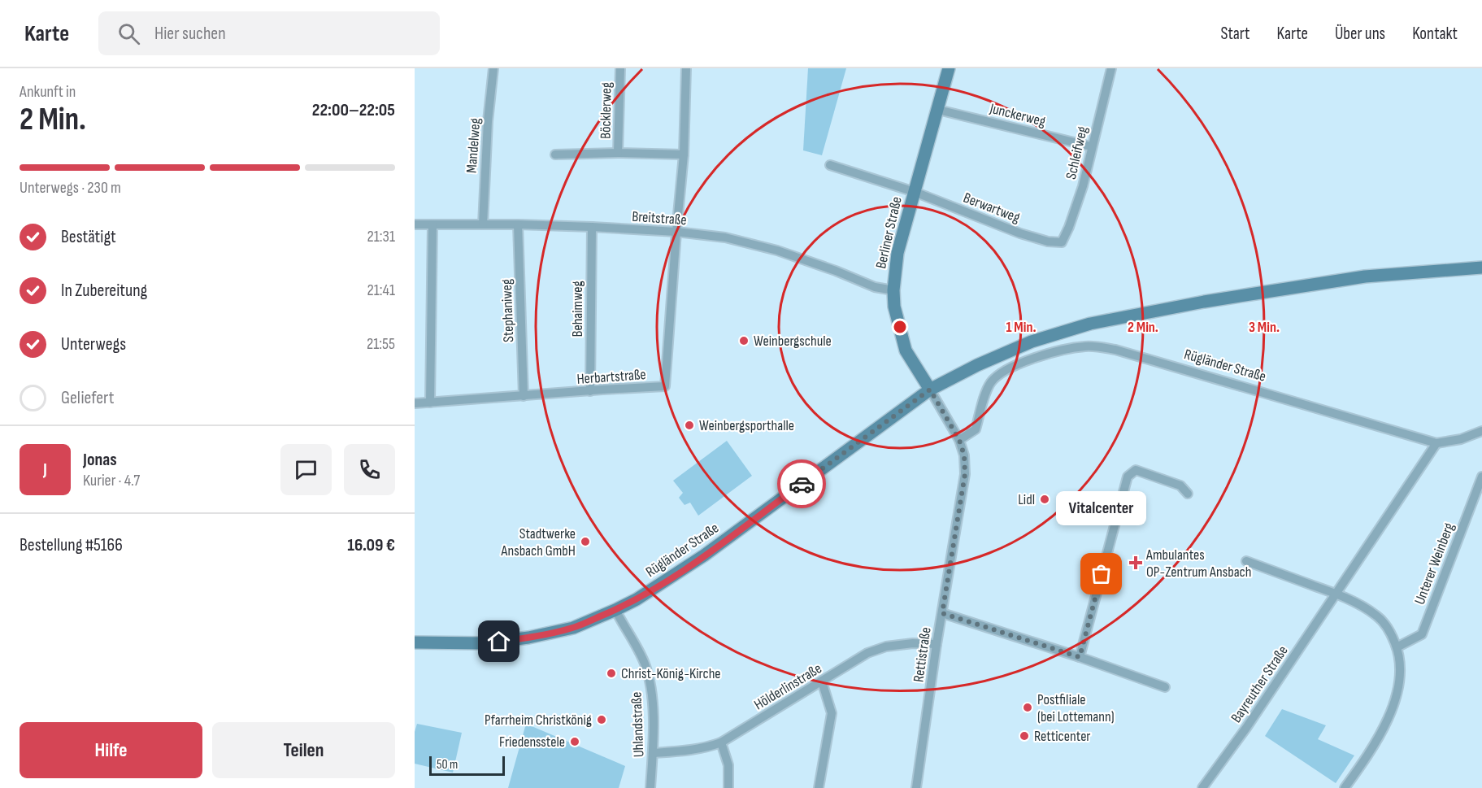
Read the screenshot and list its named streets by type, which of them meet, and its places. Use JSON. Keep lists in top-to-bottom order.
{
  "streets": {
    "main road": ["Berliner Straße", "Rügländer Straße"],
    "street": [
      "Böcklerweg",
      "Junckerweg",
      "Mandelweg",
      "Schleifweg",
      "Berwartweg",
      "Breitstraße",
      "Behaimweg",
      "Stephaniweg",
      "Herbartstraße",
      "Unterer Weinberg",
      "Rettistraße",
      "Bayreuther Straße",
      "Hölderlinstraße",
      "Uhlandstraße"
    ]
  },
  "crossings": [
    ["Böcklerweg", "Herbartstraße"],
    ["Junckerweg", "Schleifweg"],
    ["Junckerweg", "Berliner Straße"],
    ["Mandelweg", "Breitstraße"],
    ["Schleifweg", "Berwartweg"],
    ["Berwartweg", "Berliner Straße"],
    ["Breitstraße", "Berliner Straße"],
    ["Breitstraße", "Behaimweg"],
    ["Breitstraße", "Stephaniweg"],
    ["Breitstraße", "Herbartstraße"],
    ["Berliner Straße", "Rügländer Straße"],
    ["Berliner Straße", "Rettistraße"],
    ["Behaimweg", "Herbartstraße"],
    ["Stephaniweg", "Herbartstraße"],
    ["Rügländer Straße", "Rettistraße"],
    ["Rügländer Straße", "Bayreuther Straße"],
    ["Rügländer Straße", "Uhlandstraße"],
    ["Rettistraße", "Hölderlinstraße"],
    ["Hölderlinstraße", "Uhlandstraße"]
  ],
  "places": {
    "other": [
      "Weinbergschule",
      "Weinbergsporthalle",
      "Lidl",
      "Stadtwerke Ansbach GmbH",
      "Vitalcenter",
      "Christ-König-Kirche",
      "Postfiliale (bei Lottemann)",
      "Pfarrheim Christkönig",
      "Retticenter",
      "Friedensstele"
    ],
    "health": ["Ambulantes OP-Zentrum Ansbach"]
  },
  "scale_bar": "50 m",
  "page": {
    "header": "Karte",
    "search": "Hier suchen",
    "nav": [
      "Start",
      "Karte",
      "Über uns",
      "Kontakt"
    ],
    "heading": ["2 Min.", "Ankunft in", "22:00–22:05"],
    "panel": [
      "Jonas",
      "Kurier · 4.7",
      "Bestellung #5166",
      "16.09 €"
    ],
    "bar": "Unterwegs · 230 m",
    "list": [
      ["Bestätigt", "21:31"],
      ["In Zubereitung", "21:41"],
      ["Unterwegs", "21:55"],
      "Geliefert"
    ],
    "round": "J",
    "bubble": "Vitalcenter",
    "buttons": ["Hilfe", "Teilen"],
    "scale": "50 m"
  },
  "rings": ["1 Min.", "2 Min.", "3 Min."]
}
